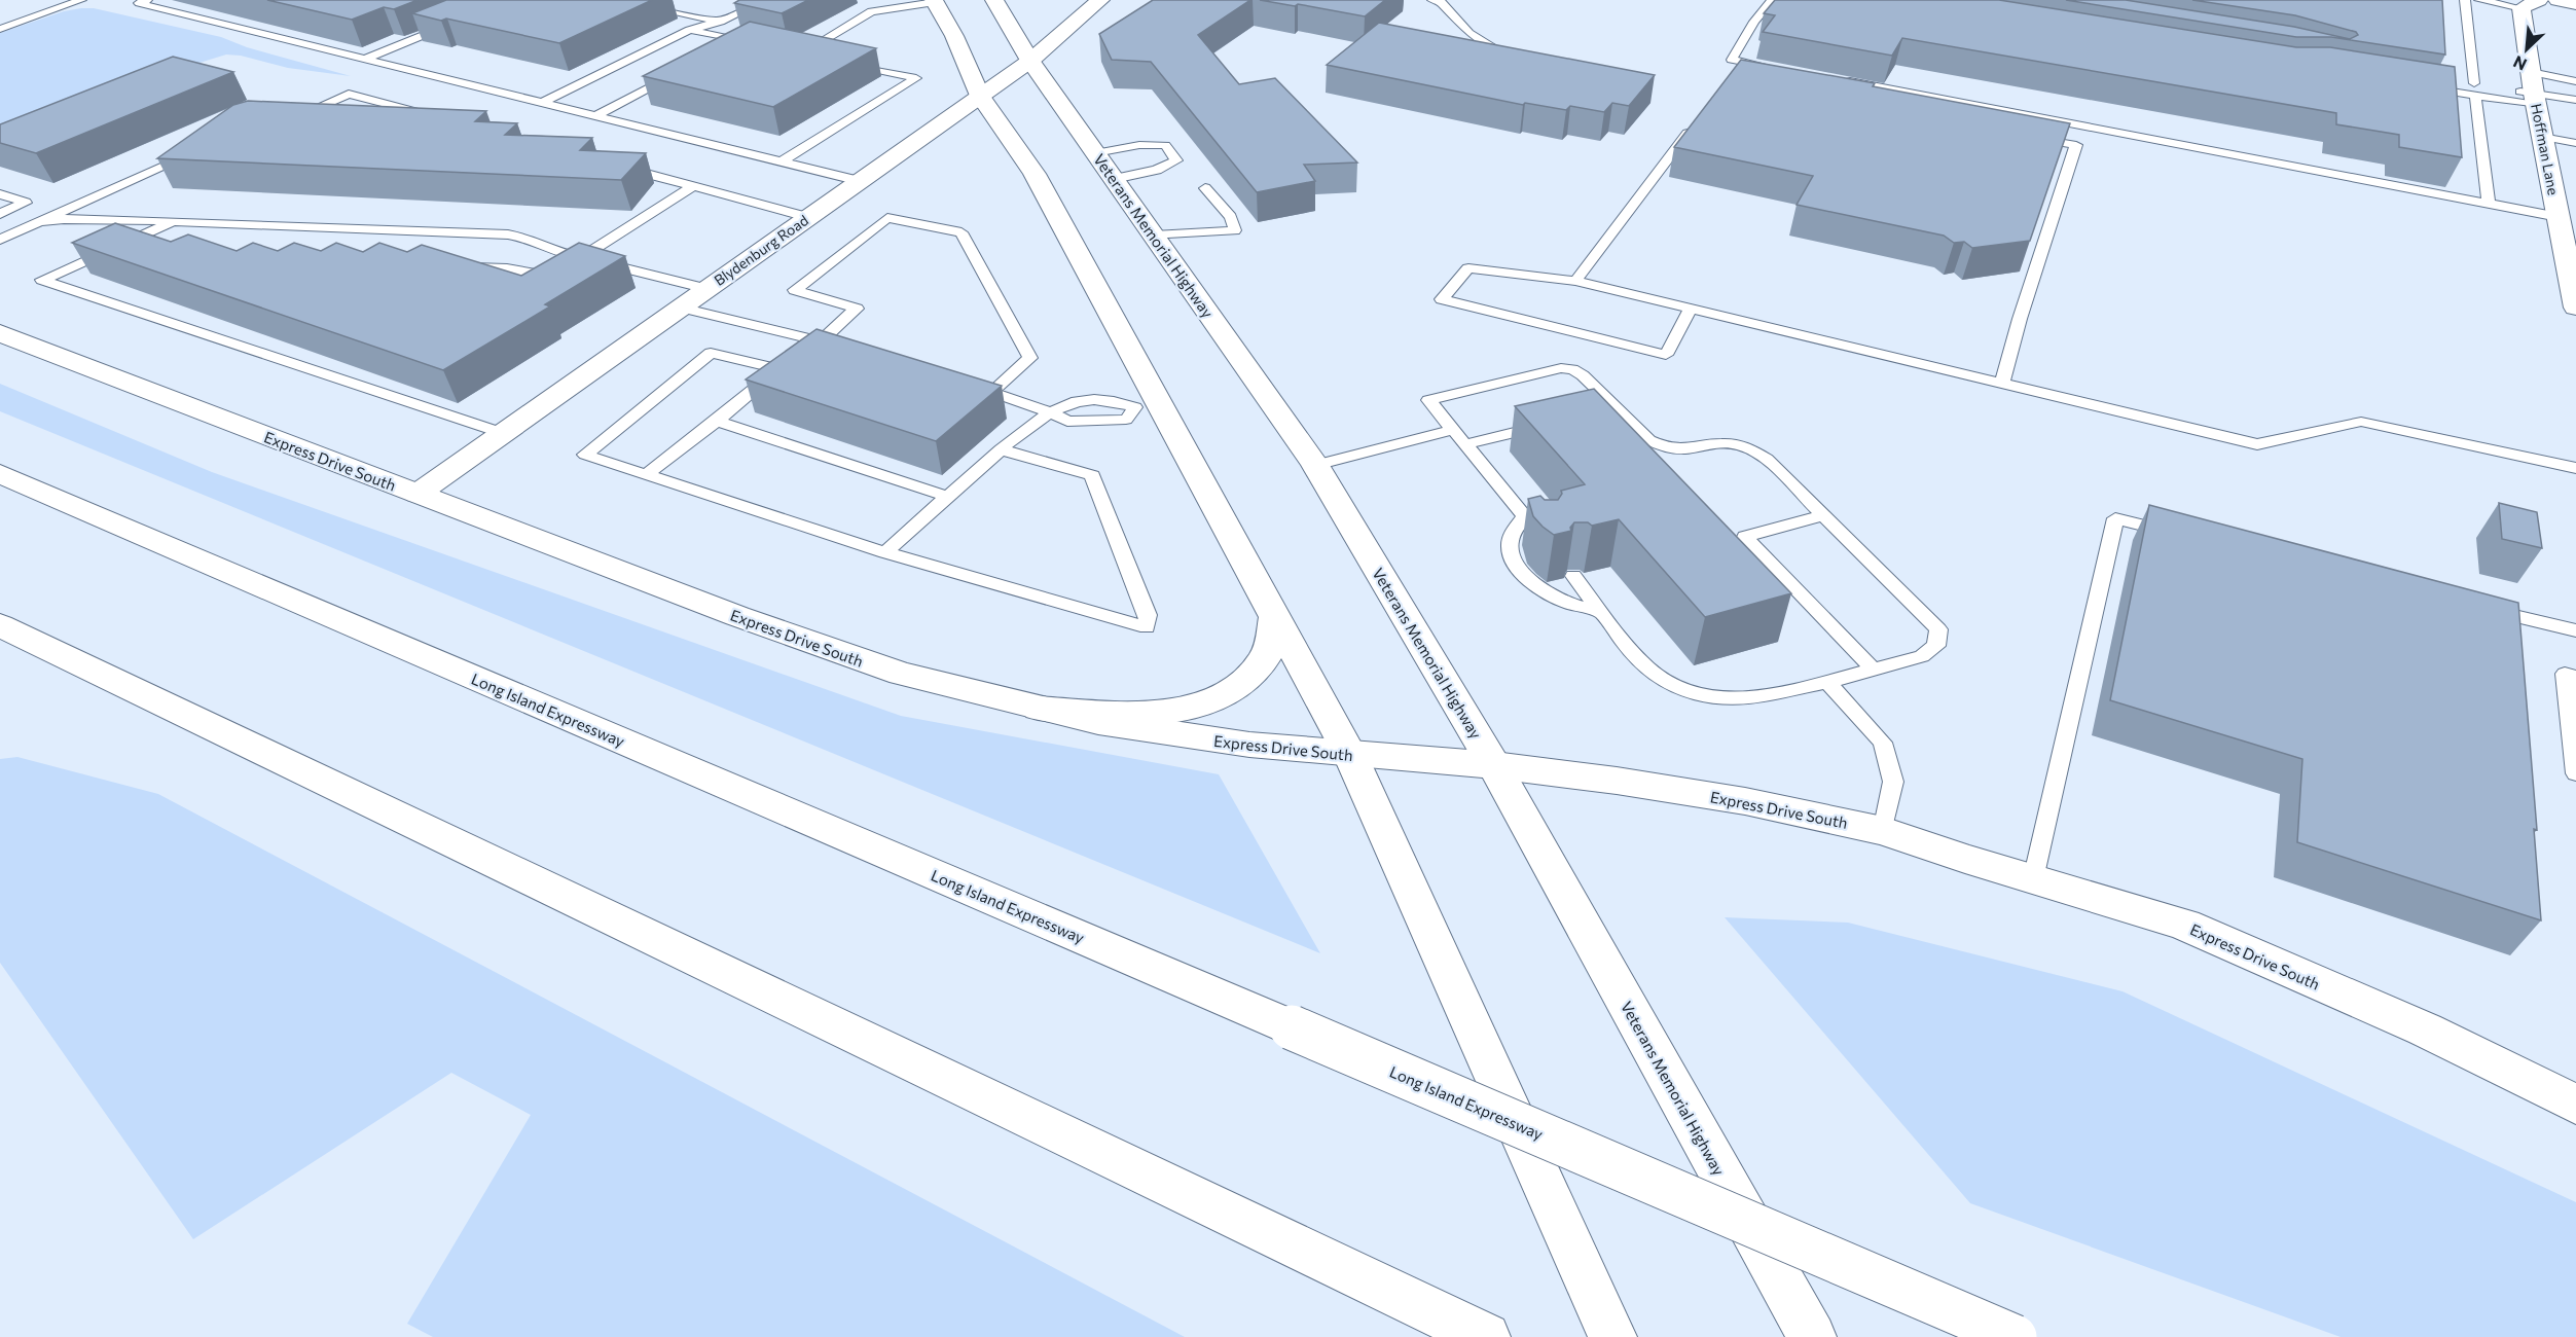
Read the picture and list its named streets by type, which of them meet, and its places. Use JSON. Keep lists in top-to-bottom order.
{
  "streets": {
    "main road": [
      "Hoffman Lane",
      "Veterans Memorial Highway",
      "Blydenburg Road",
      "Express Drive South",
      "Long Island Expressway"
    ]
  },
  "crossings": [
    ["Veterans Memorial Highway", "Blydenburg Road"],
    ["Veterans Memorial Highway", "Express Drive South"],
    ["Blydenburg Road", "Express Drive South"]
  ],
  "north": "bottom left"
}
